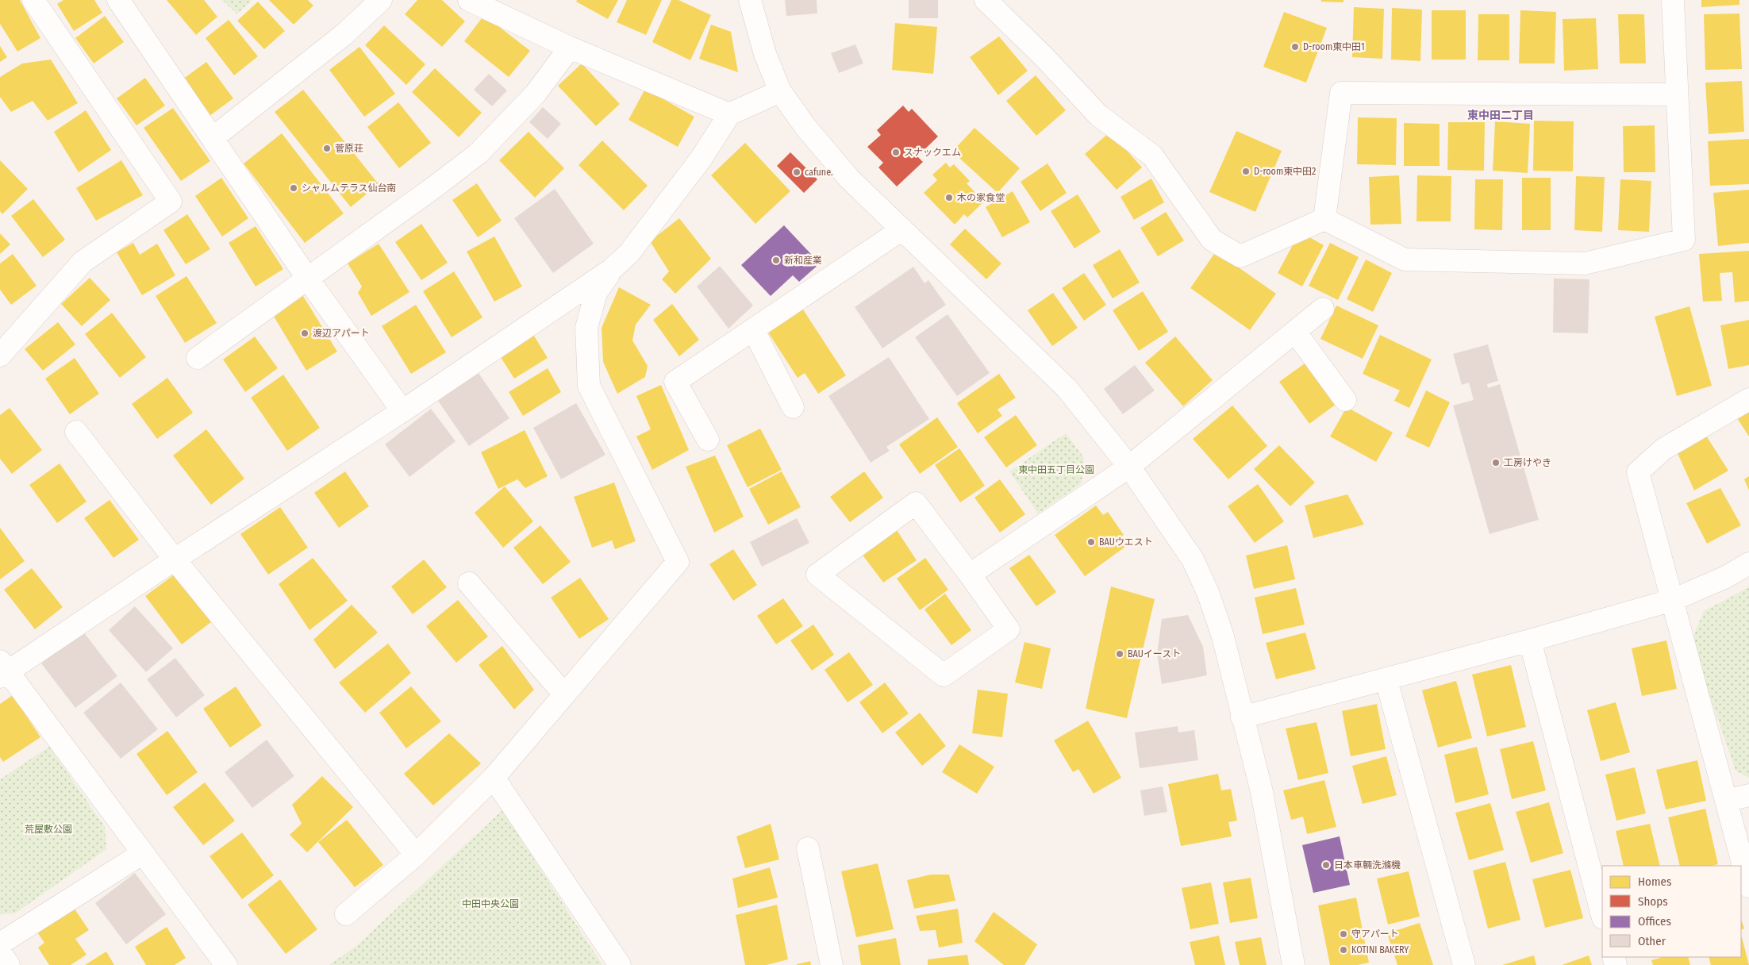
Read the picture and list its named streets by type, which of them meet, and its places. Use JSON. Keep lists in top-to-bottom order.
{
  "districts": ["東中田二丁目"],
  "parks": ["東中田五丁目公園", "荒屋敷公園", "中田中央公園"],
  "places": [
    "D-room東中田1",
    "菅原荘",
    "スナックエム",
    "D-room東中田2",
    "cafune.",
    "シャルムテラス仙台南",
    "木の家食堂",
    "新和産業",
    "渡辺アパート",
    "工房けやき",
    "BAUウエスト",
    "BAUイースト",
    "日本車輛洗滌機",
    "守アパート",
    "KOTINI BAKERY"
  ],
  "legend": [
    "Homes",
    "Shops",
    "Offices",
    "Other"
  ]
}
